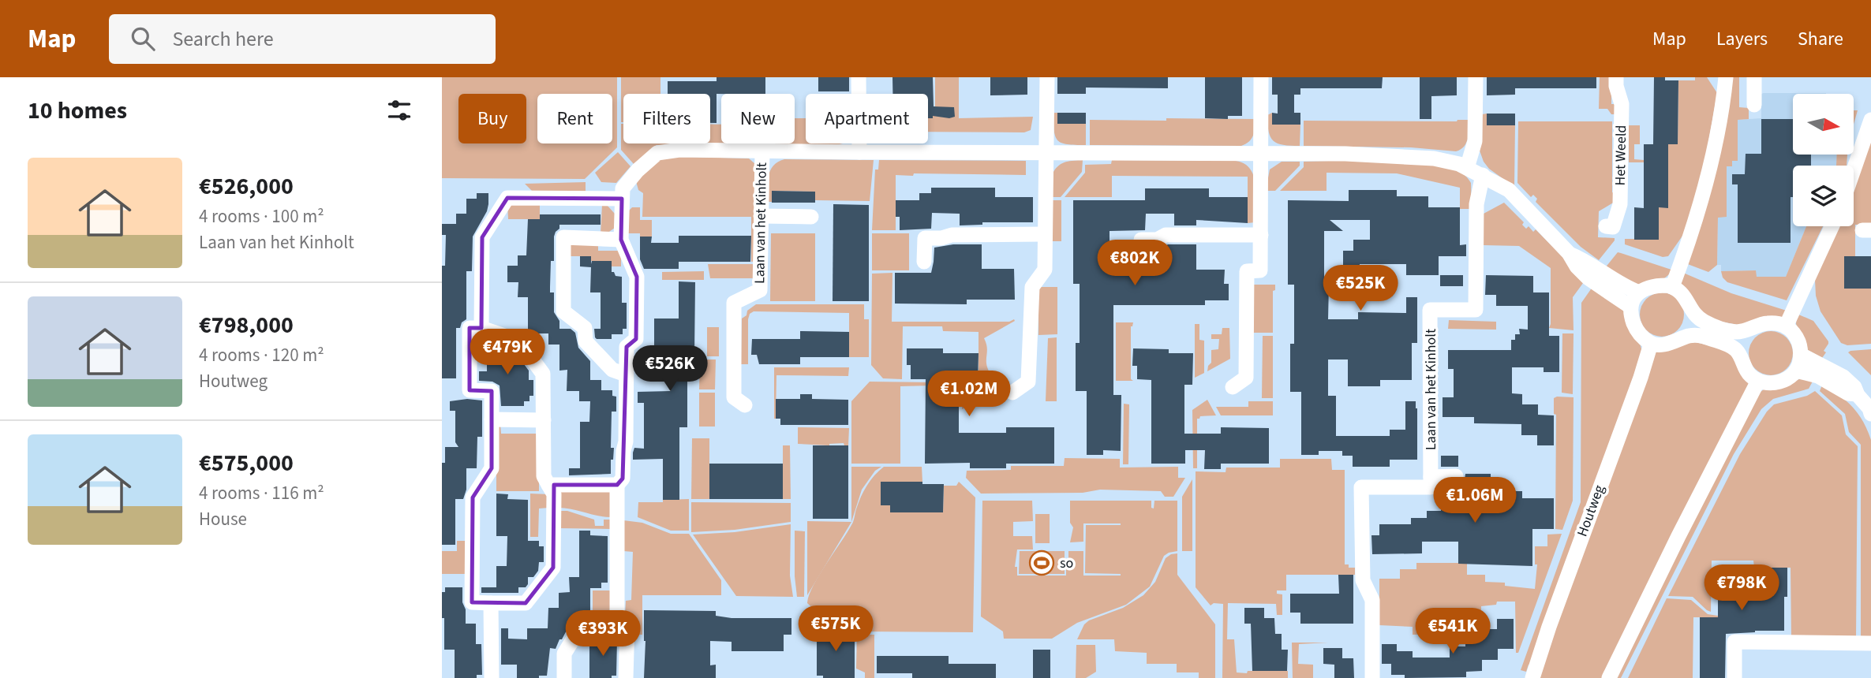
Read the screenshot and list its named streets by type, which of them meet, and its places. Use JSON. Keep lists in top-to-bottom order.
{
  "streets": {
    "street": ["Het Weeld", "Laan van het Kinholt", "Houtweg"]
  },
  "places": {
    "sports": ["so"]
  },
  "north": "right",
  "page": {
    "header": "Map",
    "search": "Search here",
    "nav": ["Map", "Layers", "Share"],
    "heading": "10 homes",
    "chip": [
      "Buy",
      "Rent",
      "Filters",
      "New",
      "Apartment"
    ],
    "list": [
      {
        "name": "€526,000",
        "note": "4 rooms · 100 m² · Laan van het Kinholt"
      },
      {
        "name": "€798,000",
        "note": "4 rooms · 120 m² · Houtweg"
      },
      {
        "name": "€575,000",
        "note": "4 rooms · 116 m² · House"
      }
    ],
    "price": [
      "€802K",
      "€525K",
      "€479K",
      "€526K",
      "€1.02M",
      "€1.06M",
      "€798K",
      "€575K",
      "€541K",
      "€393K"
    ]
  }
}
